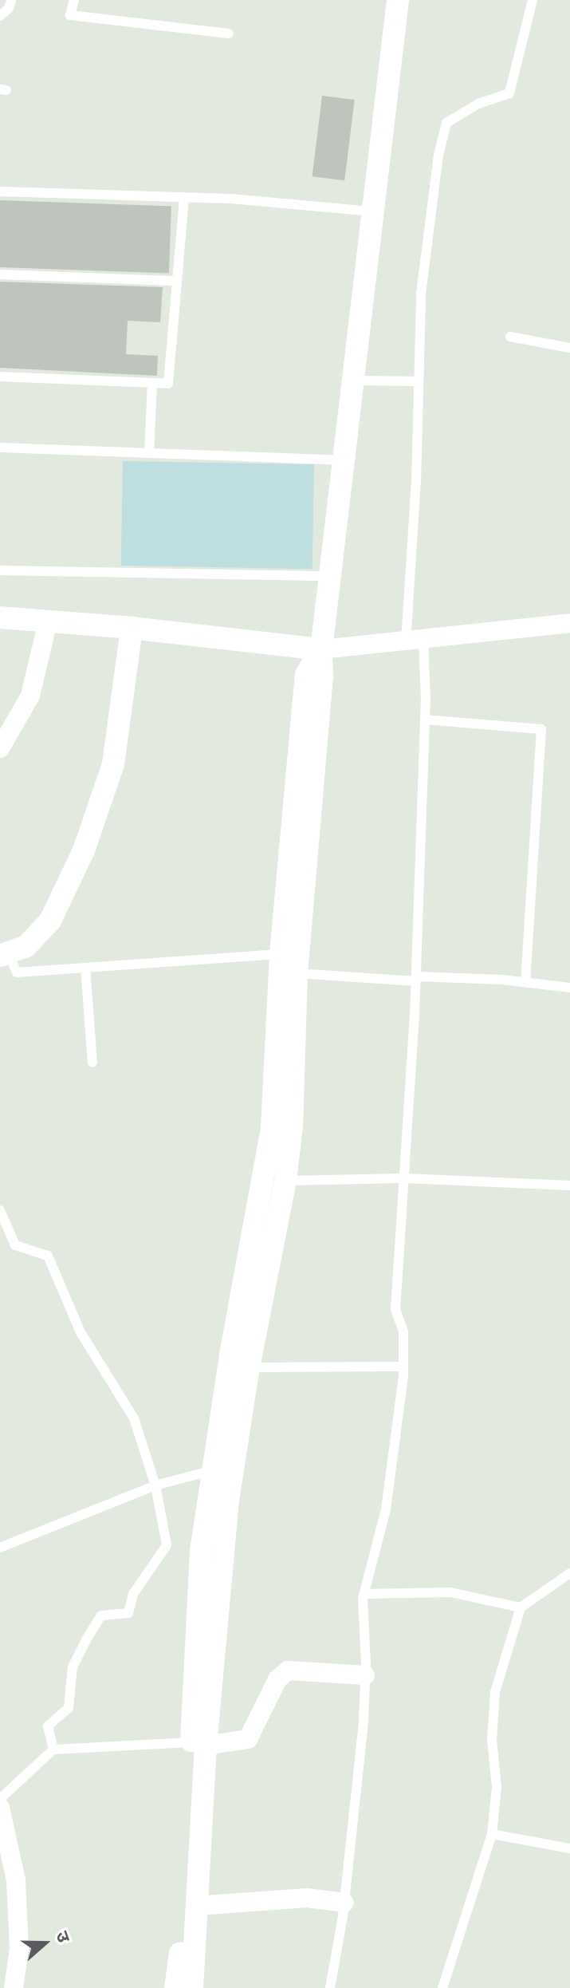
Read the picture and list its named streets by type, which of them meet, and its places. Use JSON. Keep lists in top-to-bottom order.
{
  "north": "right"
}
